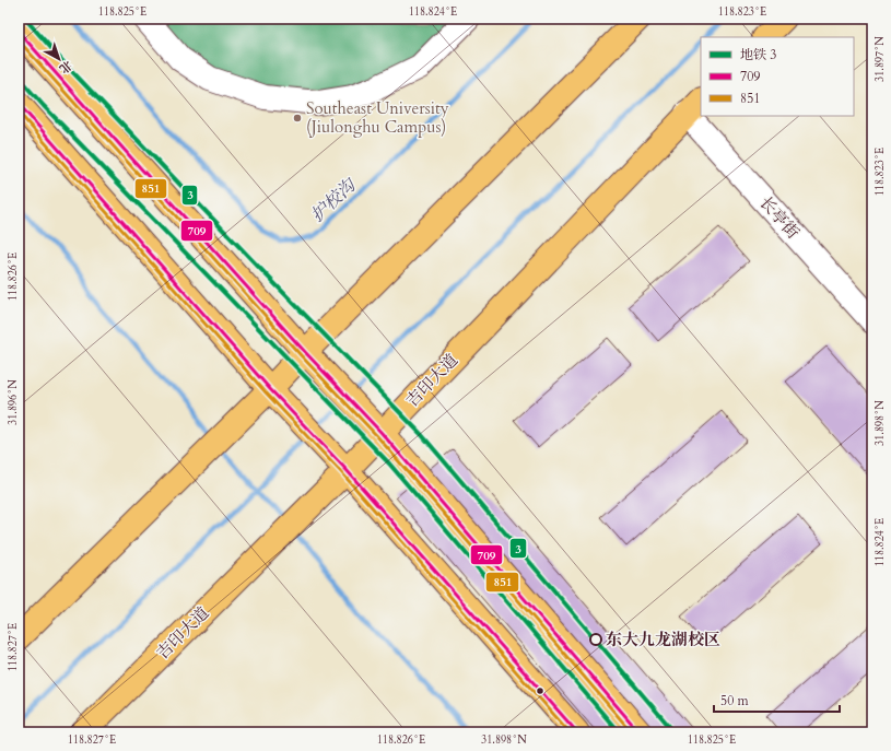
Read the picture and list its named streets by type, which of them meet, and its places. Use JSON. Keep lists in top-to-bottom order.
{
  "streets": {
    "main road": ["吉印大道"],
    "street": ["长亭街"]
  },
  "water": ["护校沟"],
  "places": ["Southeast University (Jiulonghu Campus)", "东大九龙湖校区"],
  "lines": ["metro line 3", "transit line 709", "transit line 851"],
  "legend": ["地铁 3", "709", "851"],
  "scale_bar": "50 m",
  "north": "bottom right",
  "coordinates": [
    "118.825°E",
    "118.824°E",
    "118.823°E",
    "31.897°N",
    "118.826°E",
    "31.896°N",
    "31.898°N",
    "118.827°E"
  ]
}
